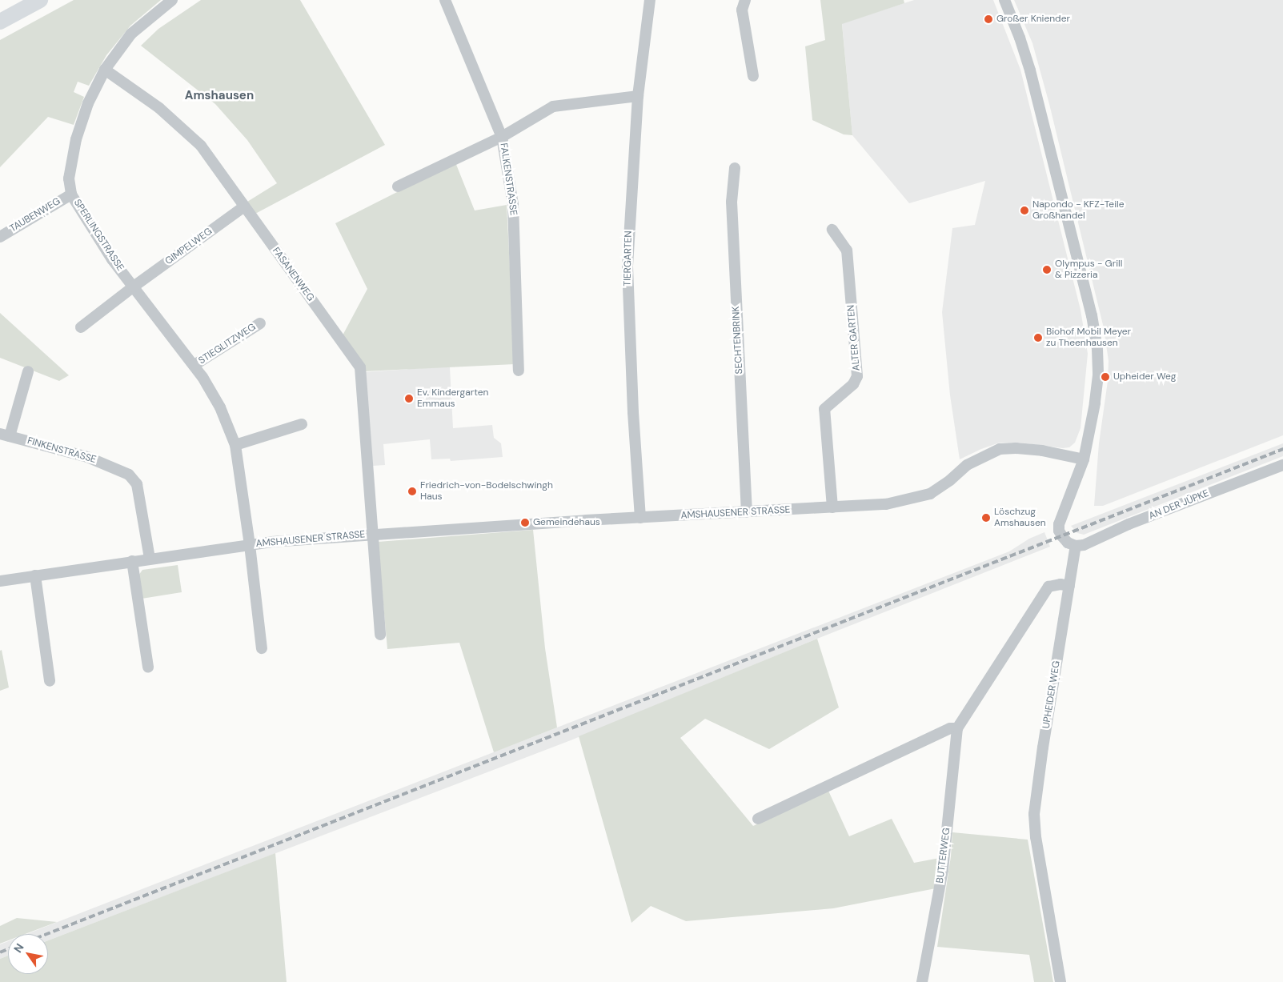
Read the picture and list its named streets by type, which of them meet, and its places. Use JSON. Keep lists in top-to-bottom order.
{
  "streets": {
    "street": [
      "FALKENSTRASSE",
      "TAUBENWEG",
      "SPERLINGSTRASSE",
      "GIMPELWEG",
      "TIERGARTEN",
      "FASANENWEG",
      "ALTER GARTEN",
      "SECHTENBRINK",
      "STIEGLITZWEG",
      "FINKENSTRASSE",
      "AN DER JÜPKE",
      "AMSHAUSENER STRASSE",
      "UPHEIDER WEG",
      "BUTTERWEG"
    ]
  },
  "crossings": [
    ["TAUBENWEG", "SPERLINGSTRASSE"],
    ["SPERLINGSTRASSE", "GIMPELWEG"],
    ["SPERLINGSTRASSE", "FASANENWEG"],
    ["SPERLINGSTRASSE", "STIEGLITZWEG"],
    ["SPERLINGSTRASSE", "AMSHAUSENER STRASSE"],
    ["GIMPELWEG", "FASANENWEG"],
    ["TIERGARTEN", "AMSHAUSENER STRASSE"],
    ["FASANENWEG", "AMSHAUSENER STRASSE"],
    ["ALTER GARTEN", "AMSHAUSENER STRASSE"],
    ["SECHTENBRINK", "AMSHAUSENER STRASSE"],
    ["FINKENSTRASSE", "AMSHAUSENER STRASSE"],
    ["AN DER JÜPKE", "UPHEIDER WEG"],
    ["UPHEIDER WEG", "BUTTERWEG"]
  ],
  "districts": ["Amshausen"],
  "places": [
    "Großer Kniender",
    "Napondo - KFZ-Teile Großhandel",
    "Olympus - Grill & Pizzeria",
    "Biohof Mobil Meyer zu Theenhausen",
    "Upheider Weg",
    "Ev. Kindergarten Emmaus",
    "Friedrich-von-Bodelschwingh Haus",
    "Löschzug Amshausen",
    "Gemeindehaus"
  ],
  "north": "top left"
}
